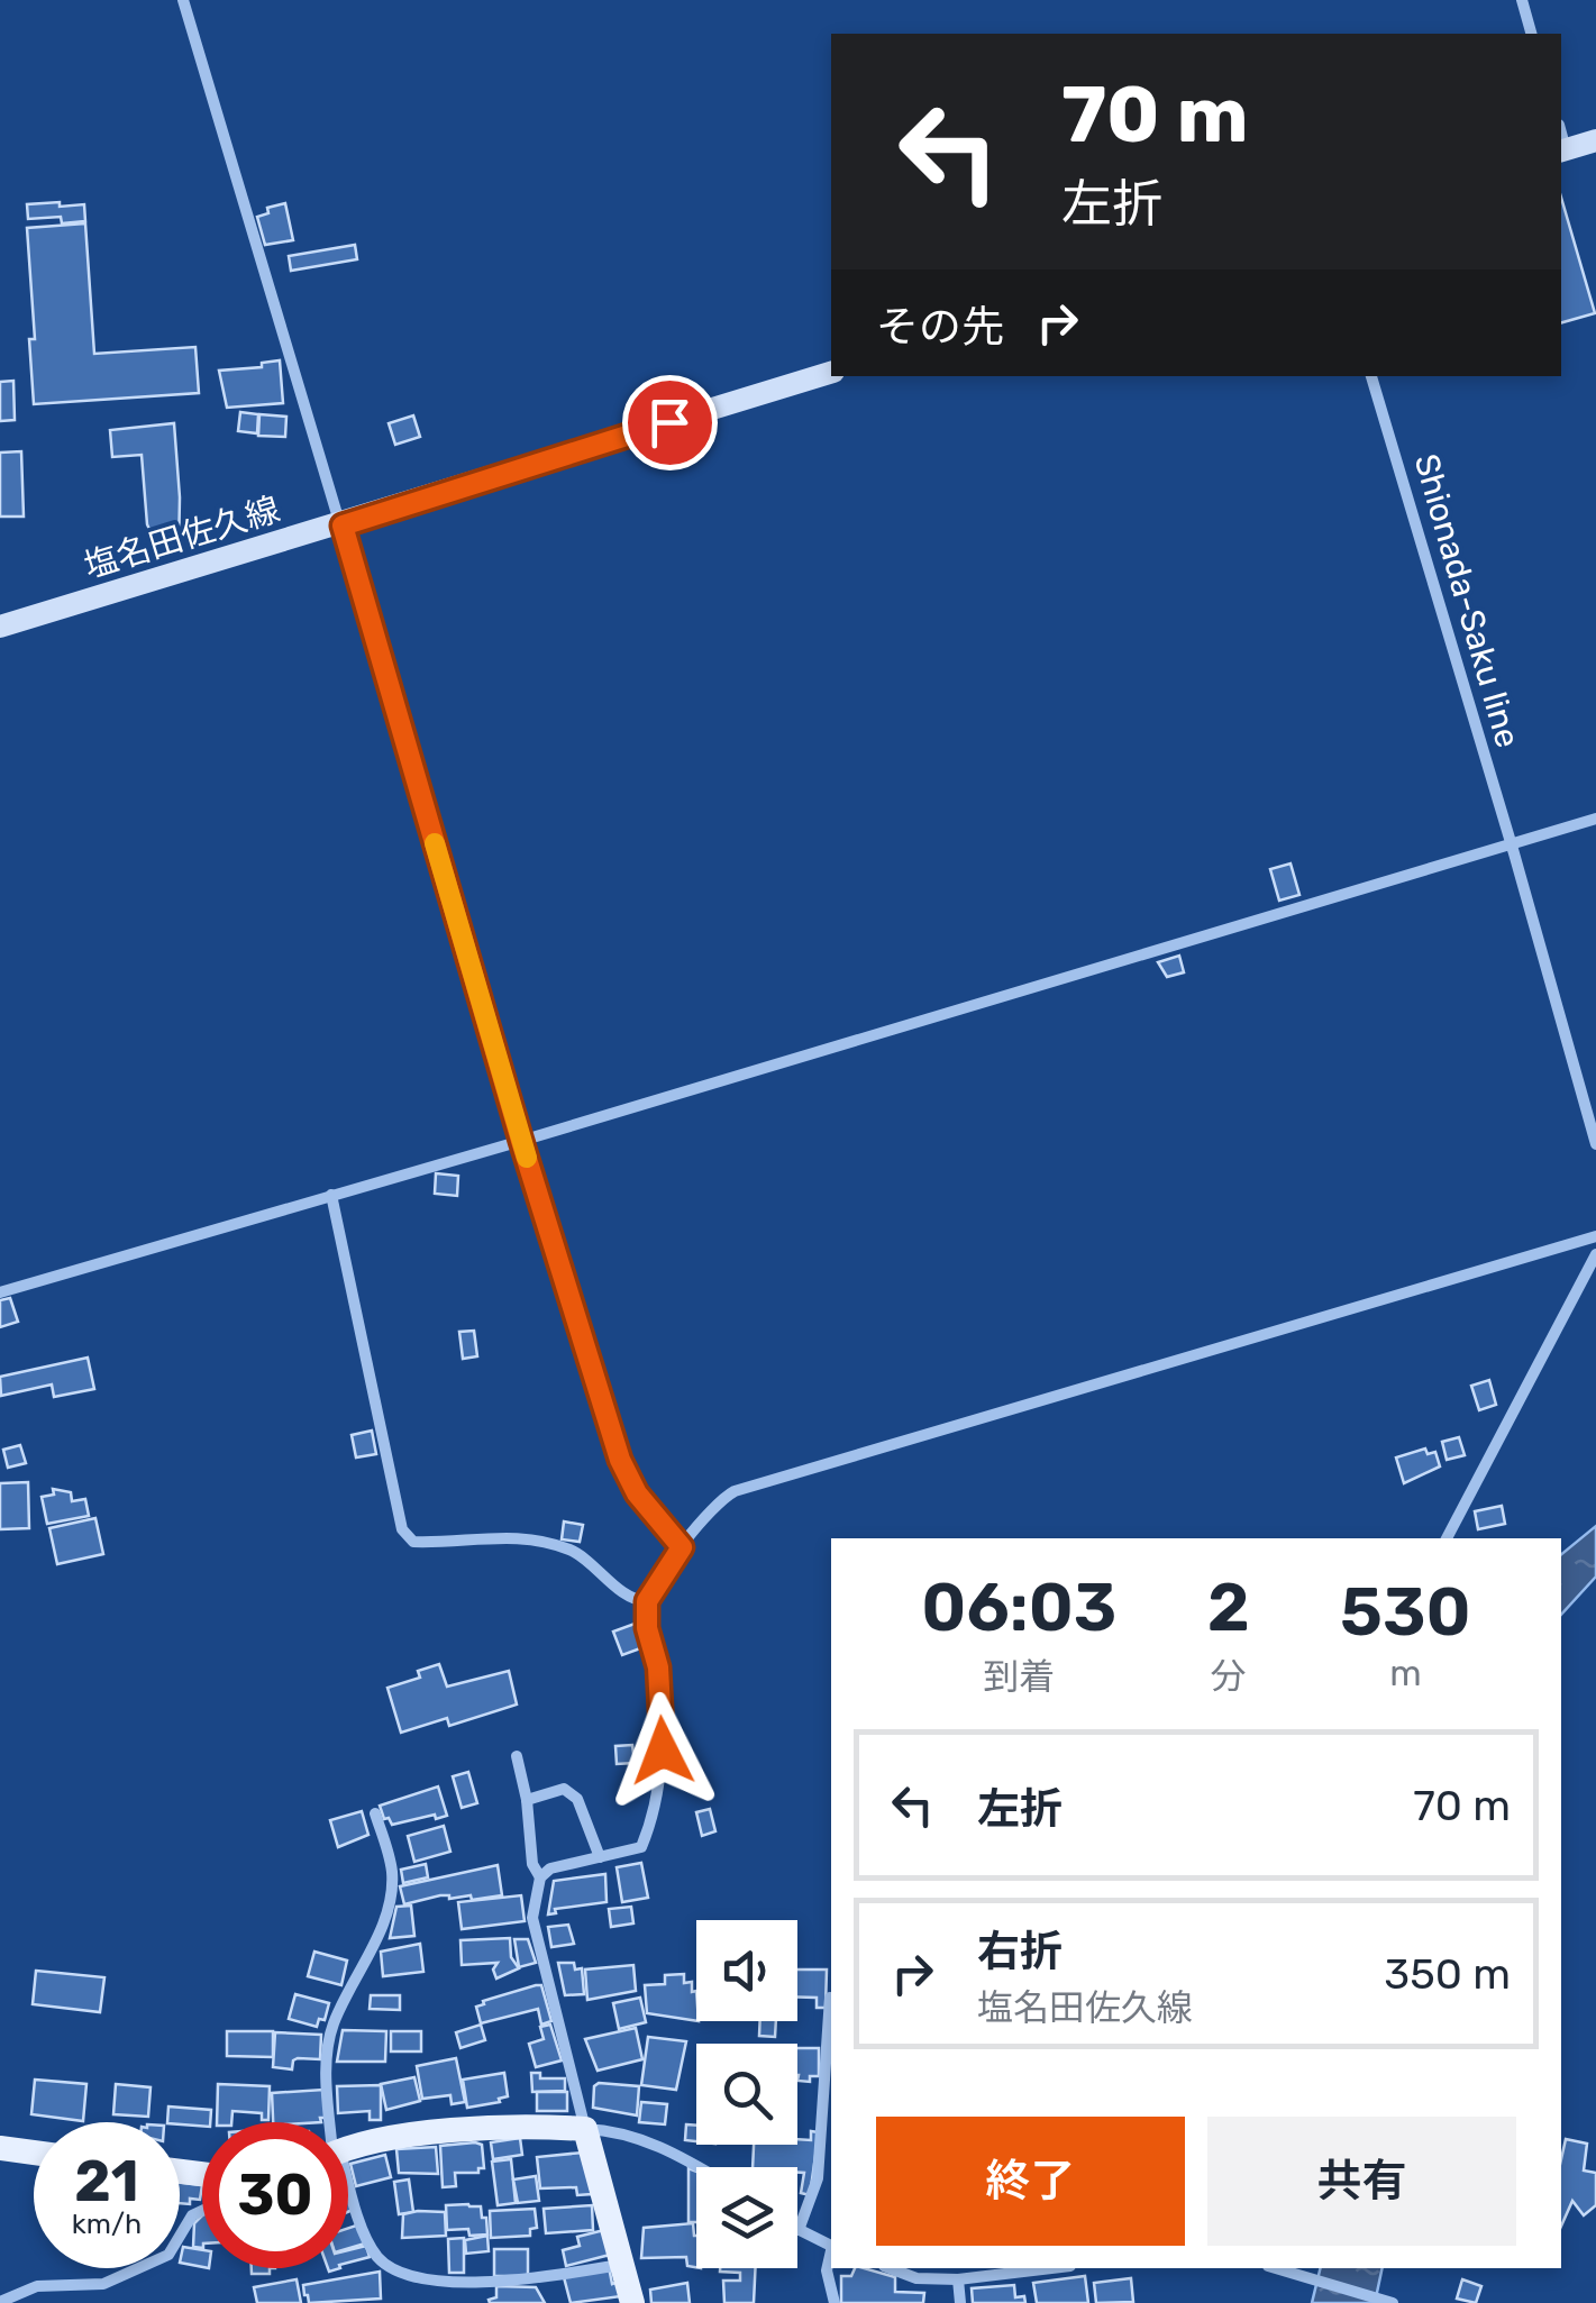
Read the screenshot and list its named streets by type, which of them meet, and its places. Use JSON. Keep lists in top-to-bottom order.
{
  "streets": {
    "main road": ["塩名田佐久線"],
    "street": ["Shionada-Saku line"]
  },
  "page": {
    "turn": ["70 m", "左折"],
    "then": "その先",
    "eta": [
      "06:03",
      "到着",
      "2",
      "分",
      "530",
      "m"
    ],
    "list": [
      {
        "name": "左折",
        "value": "70 m"
      },
      {
        "name": "右折",
        "note": "塩名田佐久線",
        "value": "350 m"
      }
    ],
    "buttons": ["終了", "共有"],
    "speed": "21 km/h",
    "limit": "30"
  }
}
